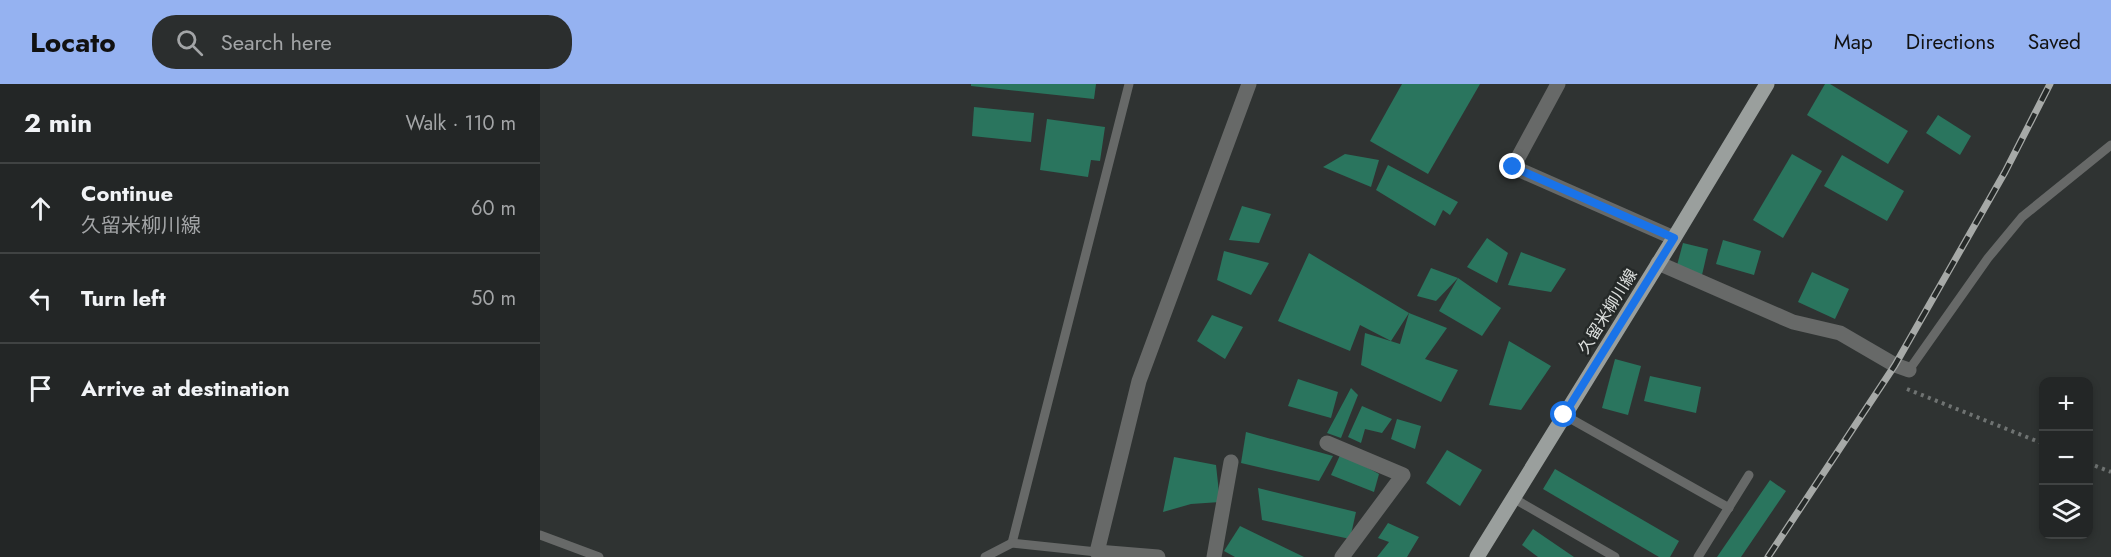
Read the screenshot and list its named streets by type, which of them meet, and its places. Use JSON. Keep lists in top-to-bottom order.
{
  "streets": {
    "main road": ["久留米柳川線"]
  },
  "page": {
    "header": "Locato",
    "search": "Search here",
    "nav": ["Map", "Directions", "Saved"],
    "heading": ["2 min", "Walk · 110 m"],
    "list": [
      ["Continue", "久留米柳川線", "60 m"],
      ["Turn left", "50 m"],
      "Arrive at destination"
    ],
    "map_buttons": ["+", "−"]
  }
}
